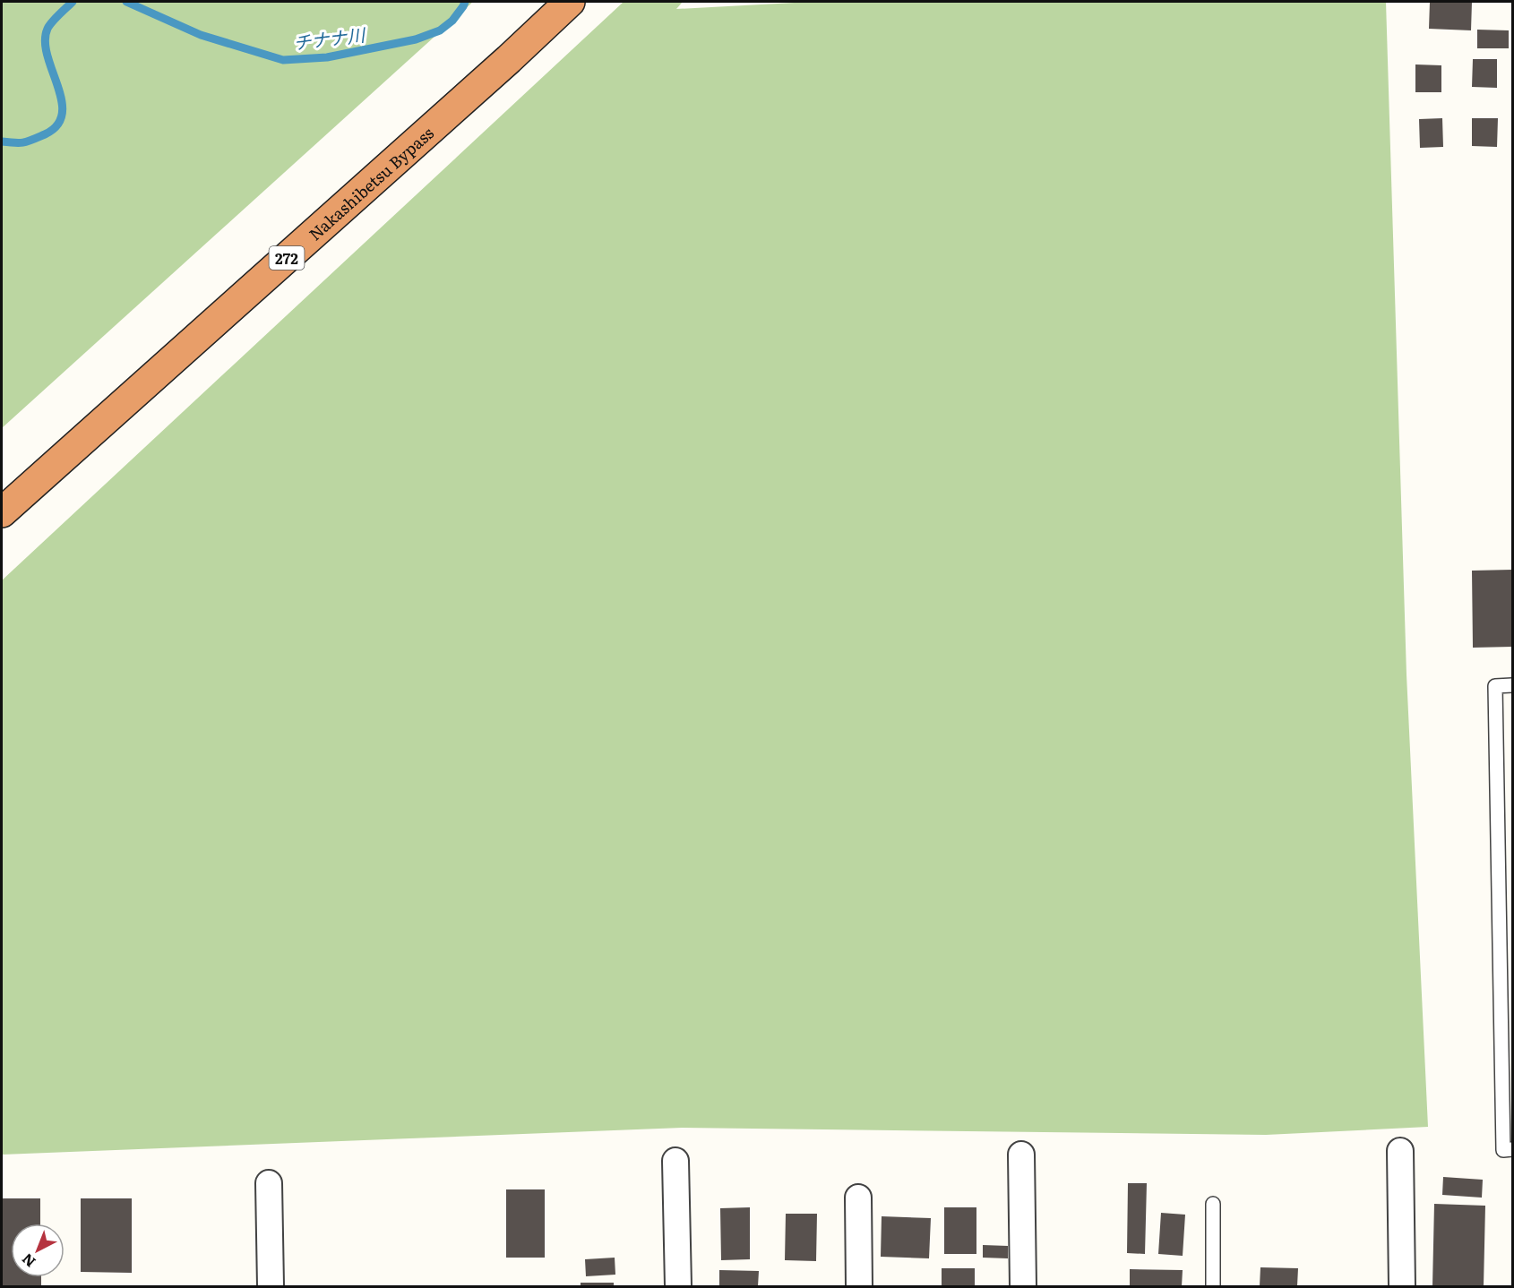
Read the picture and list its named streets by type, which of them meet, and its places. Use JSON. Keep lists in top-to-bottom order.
{
  "streets": {
    "highway": ["Nakashibetsu Bypass", "272"]
  },
  "water": ["チナナ川"],
  "north": "bottom left"
}
